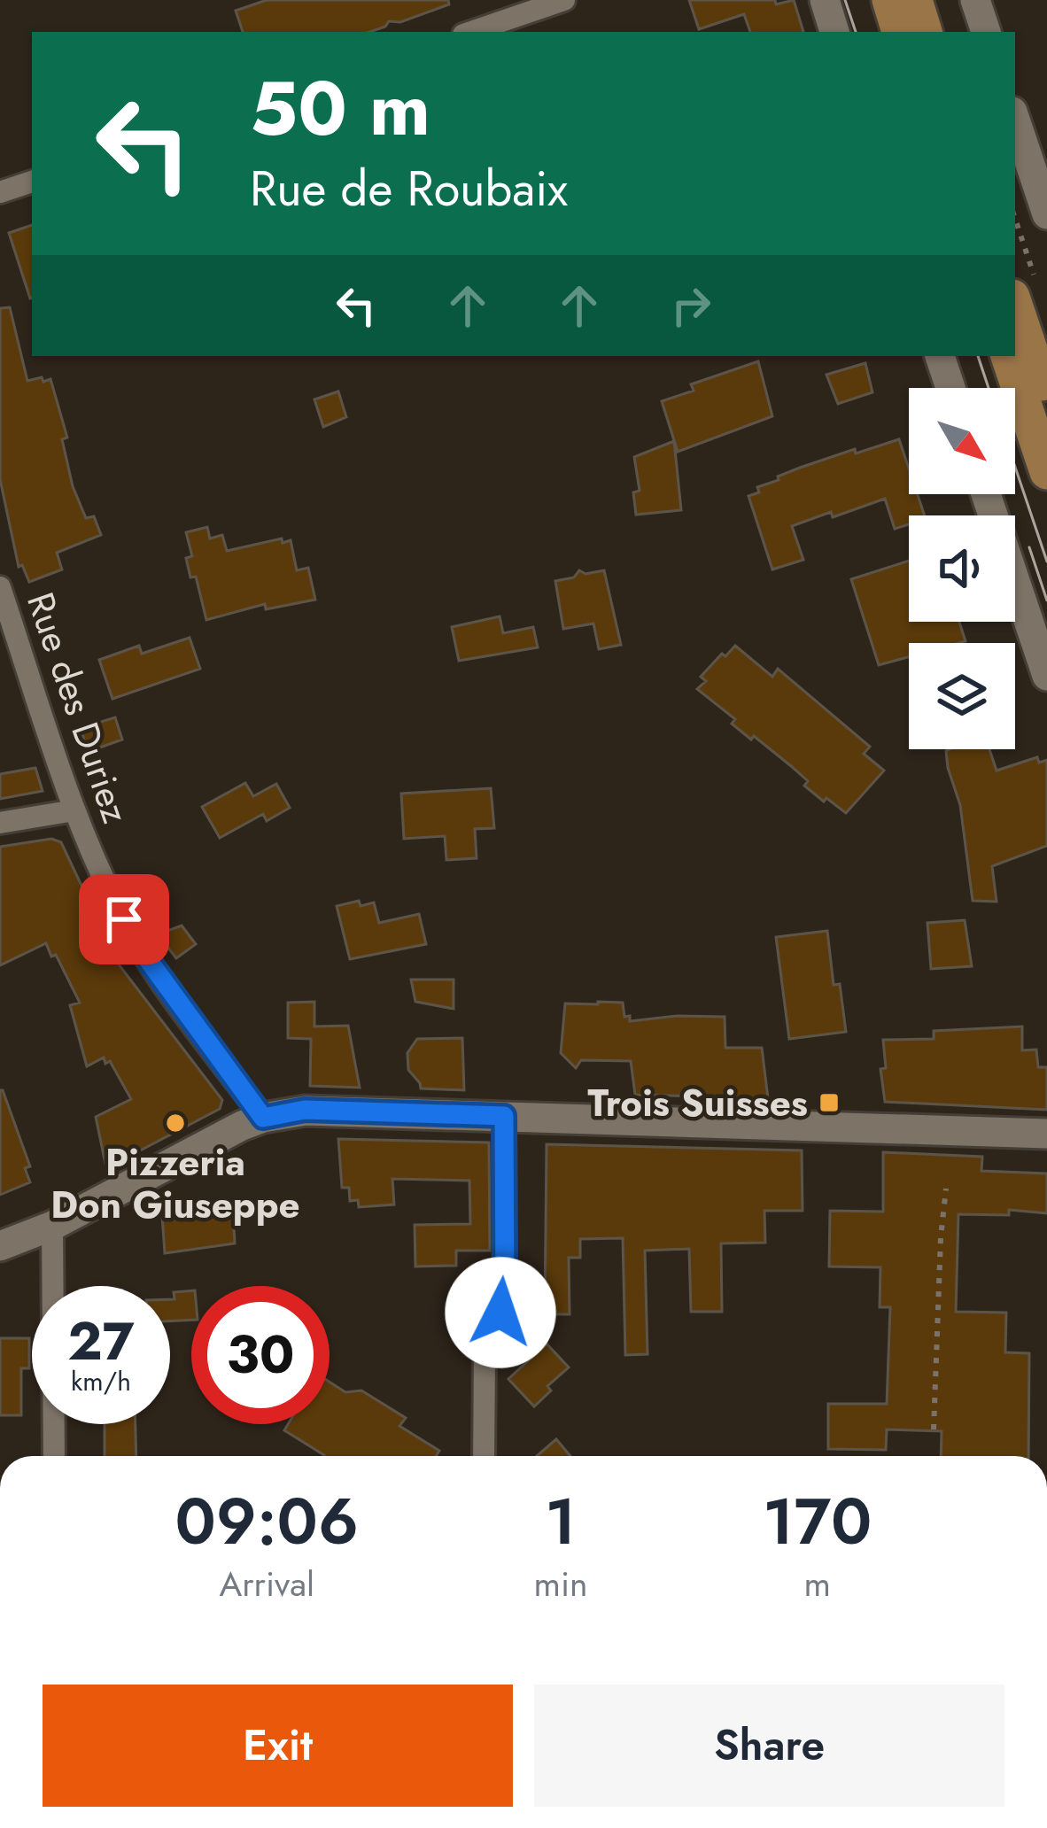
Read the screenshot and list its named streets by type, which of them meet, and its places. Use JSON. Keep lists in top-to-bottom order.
{
  "streets": {
    "street": ["Rue des Duriez"]
  },
  "places": {
    "transit": ["Trois Suisses"],
    "other": ["Pizzeria Don Giuseppe"]
  },
  "north": "bottom right",
  "page": {
    "turn": ["50 m", "Rue de Roubaix"],
    "speed": "27 km/h",
    "limit": "30",
    "eta": [
      "09:06",
      "Arrival",
      "1",
      "min",
      "170",
      "m"
    ],
    "buttons": ["Exit", "Share"]
  }
}
